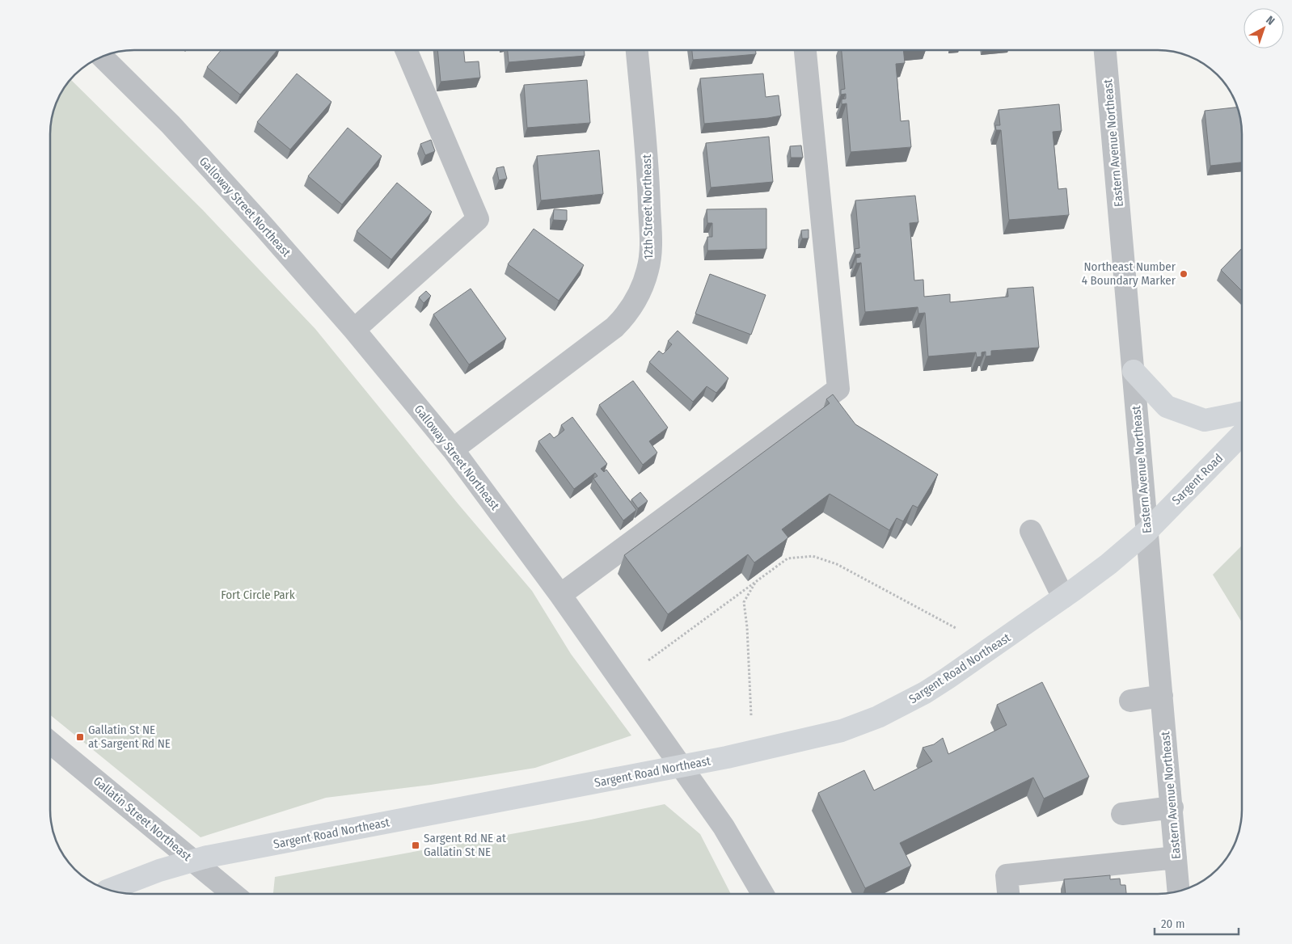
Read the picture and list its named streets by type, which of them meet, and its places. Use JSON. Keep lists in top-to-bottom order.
{
  "streets": {
    "main road": ["Sargent Road", "Sargent Road Northeast"],
    "street": [
      "Eastern Avenue Northeast",
      "Galloway Street Northeast",
      "12th Street Northeast",
      "Gallatin Street Northeast"
    ]
  },
  "crossings": [
    ["Eastern Avenue Northeast", "Sargent Road"],
    ["Eastern Avenue Northeast", "Sargent Road Northeast"],
    ["Galloway Street Northeast", "12th Street Northeast"],
    ["Galloway Street Northeast", "Sargent Road Northeast"],
    ["Sargent Road", "Sargent Road Northeast"],
    ["Sargent Road Northeast", "Gallatin Street Northeast"]
  ],
  "parks": ["Fort Circle Park"],
  "places": {
    "other": ["Northeast Number 4 Boundary Marker"],
    "transit": ["Gallatin St NE at Sargent Rd NE", "Sargent Rd NE at Gallatin St NE"]
  },
  "scale_bar": "20 m",
  "north": "top right"
}
